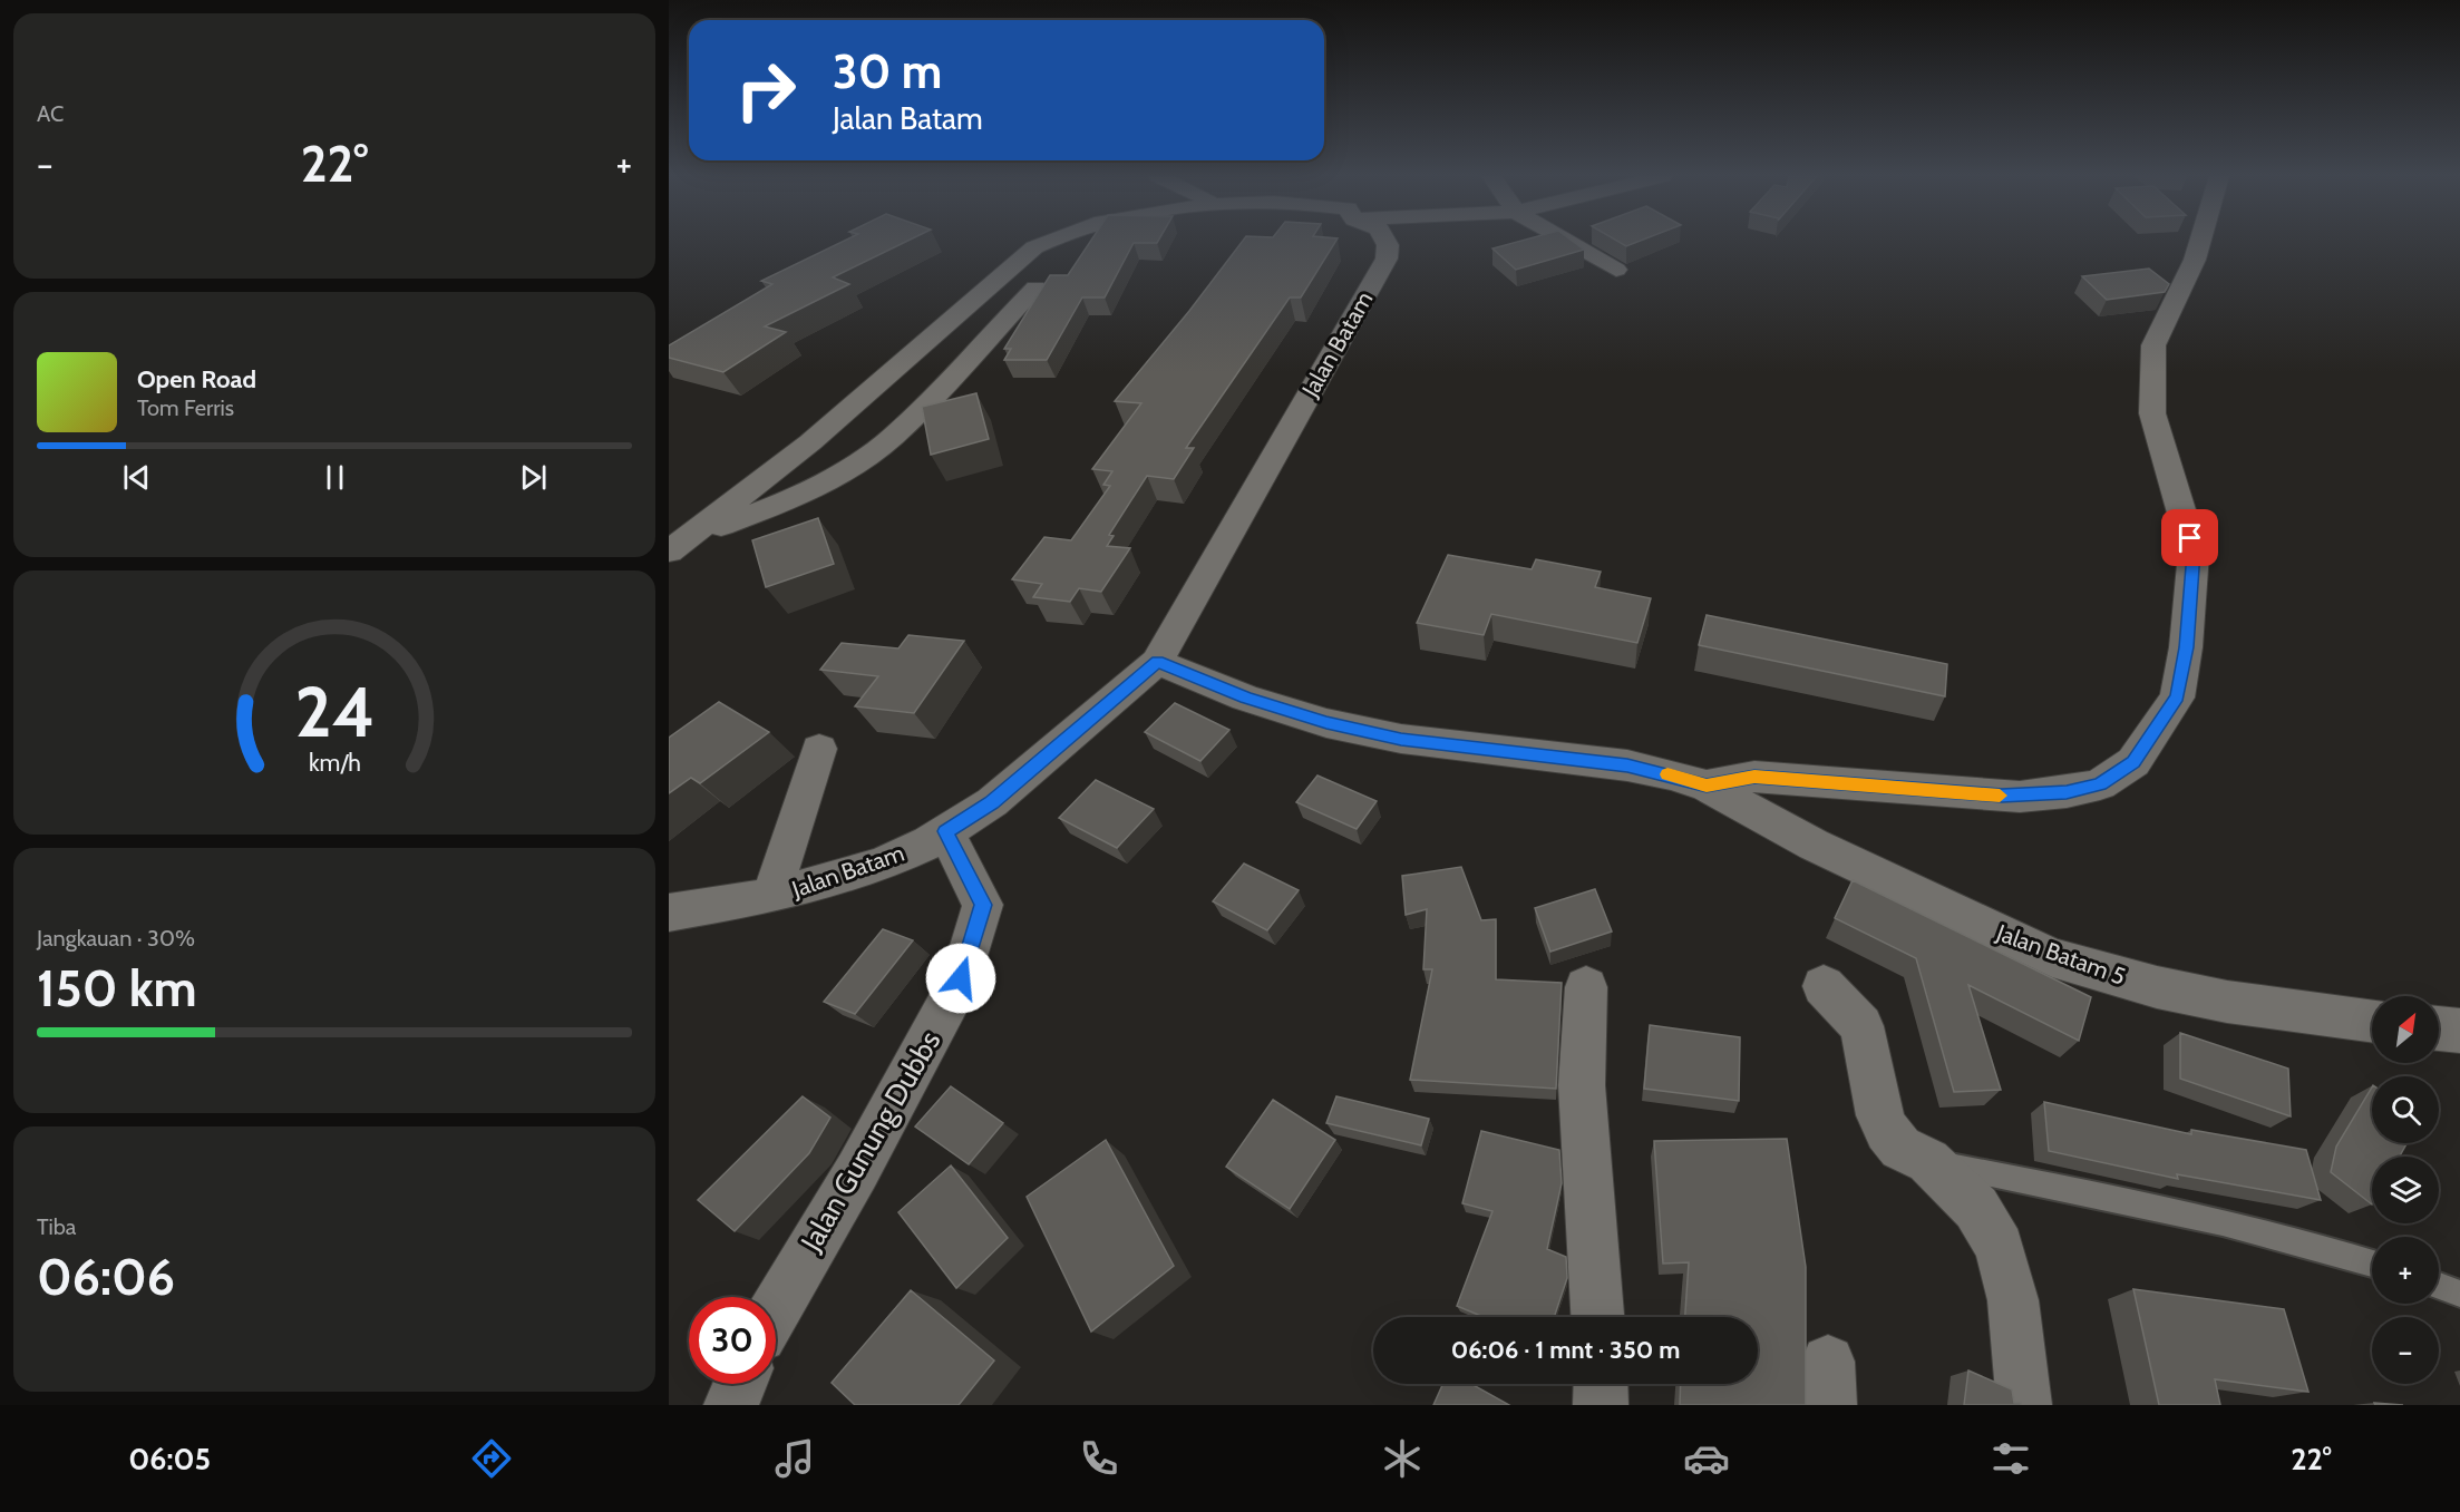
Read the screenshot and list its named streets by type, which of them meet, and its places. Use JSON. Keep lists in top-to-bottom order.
{
  "streets": {
    "street": ["Jalan Batam", "Jalan Batam 5", "Jalan Gunung Dubbs"]
  },
  "crossings": [
    ["Jalan Batam", "Jalan Gunung Dubbs"]
  ],
  "north": "top right",
  "page": {
    "tile": [
      "AC",
      ["Jangkauan · 30%", "150 km"],
      ["Tiba", "06:06"]
    ],
    "turn": ["30 m", "Jalan Batam"],
    "heat": ["−", "22°", "+"],
    "song": ["Open Road", "Tom Ferris"],
    "map_buttons": ["+", "−"],
    "limit": "30",
    "trip": "06:06 · 1 mnt · 350 m",
    "tabs": ["06:05", "22°"],
    "gauge": ["24", "km/h"]
  }
}
